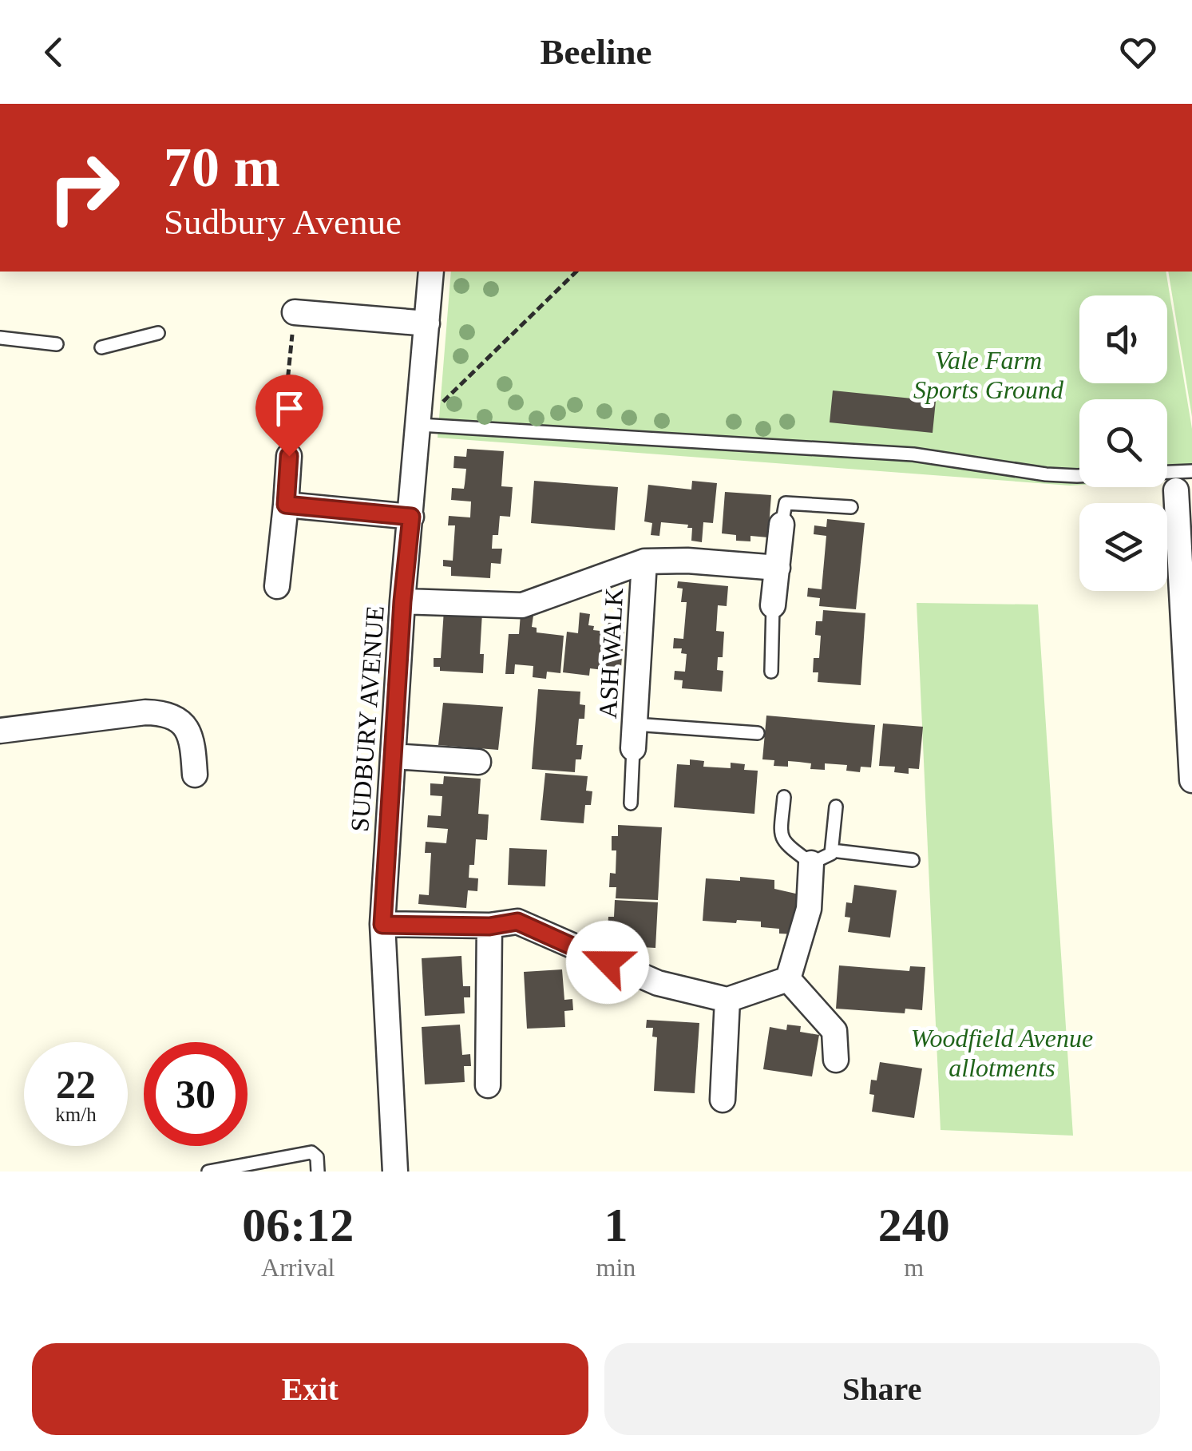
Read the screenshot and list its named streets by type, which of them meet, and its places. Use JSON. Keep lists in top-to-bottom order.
{
  "streets": {
    "street": ["ASH WALK", "SUDBURY AVENUE"]
  },
  "crossings": [
    ["ASH WALK", "SUDBURY AVENUE"]
  ],
  "parks": ["Vale Farm Sports Ground", "Woodfield Avenue allotments"],
  "page": {
    "header": "Beeline",
    "turn": ["70 m", "Sudbury Avenue"],
    "speed": "22 km/h",
    "limit": "30",
    "eta": [
      "06:12",
      "Arrival",
      "1",
      "min",
      "240",
      "m"
    ],
    "buttons": ["Exit", "Share"]
  }
}
